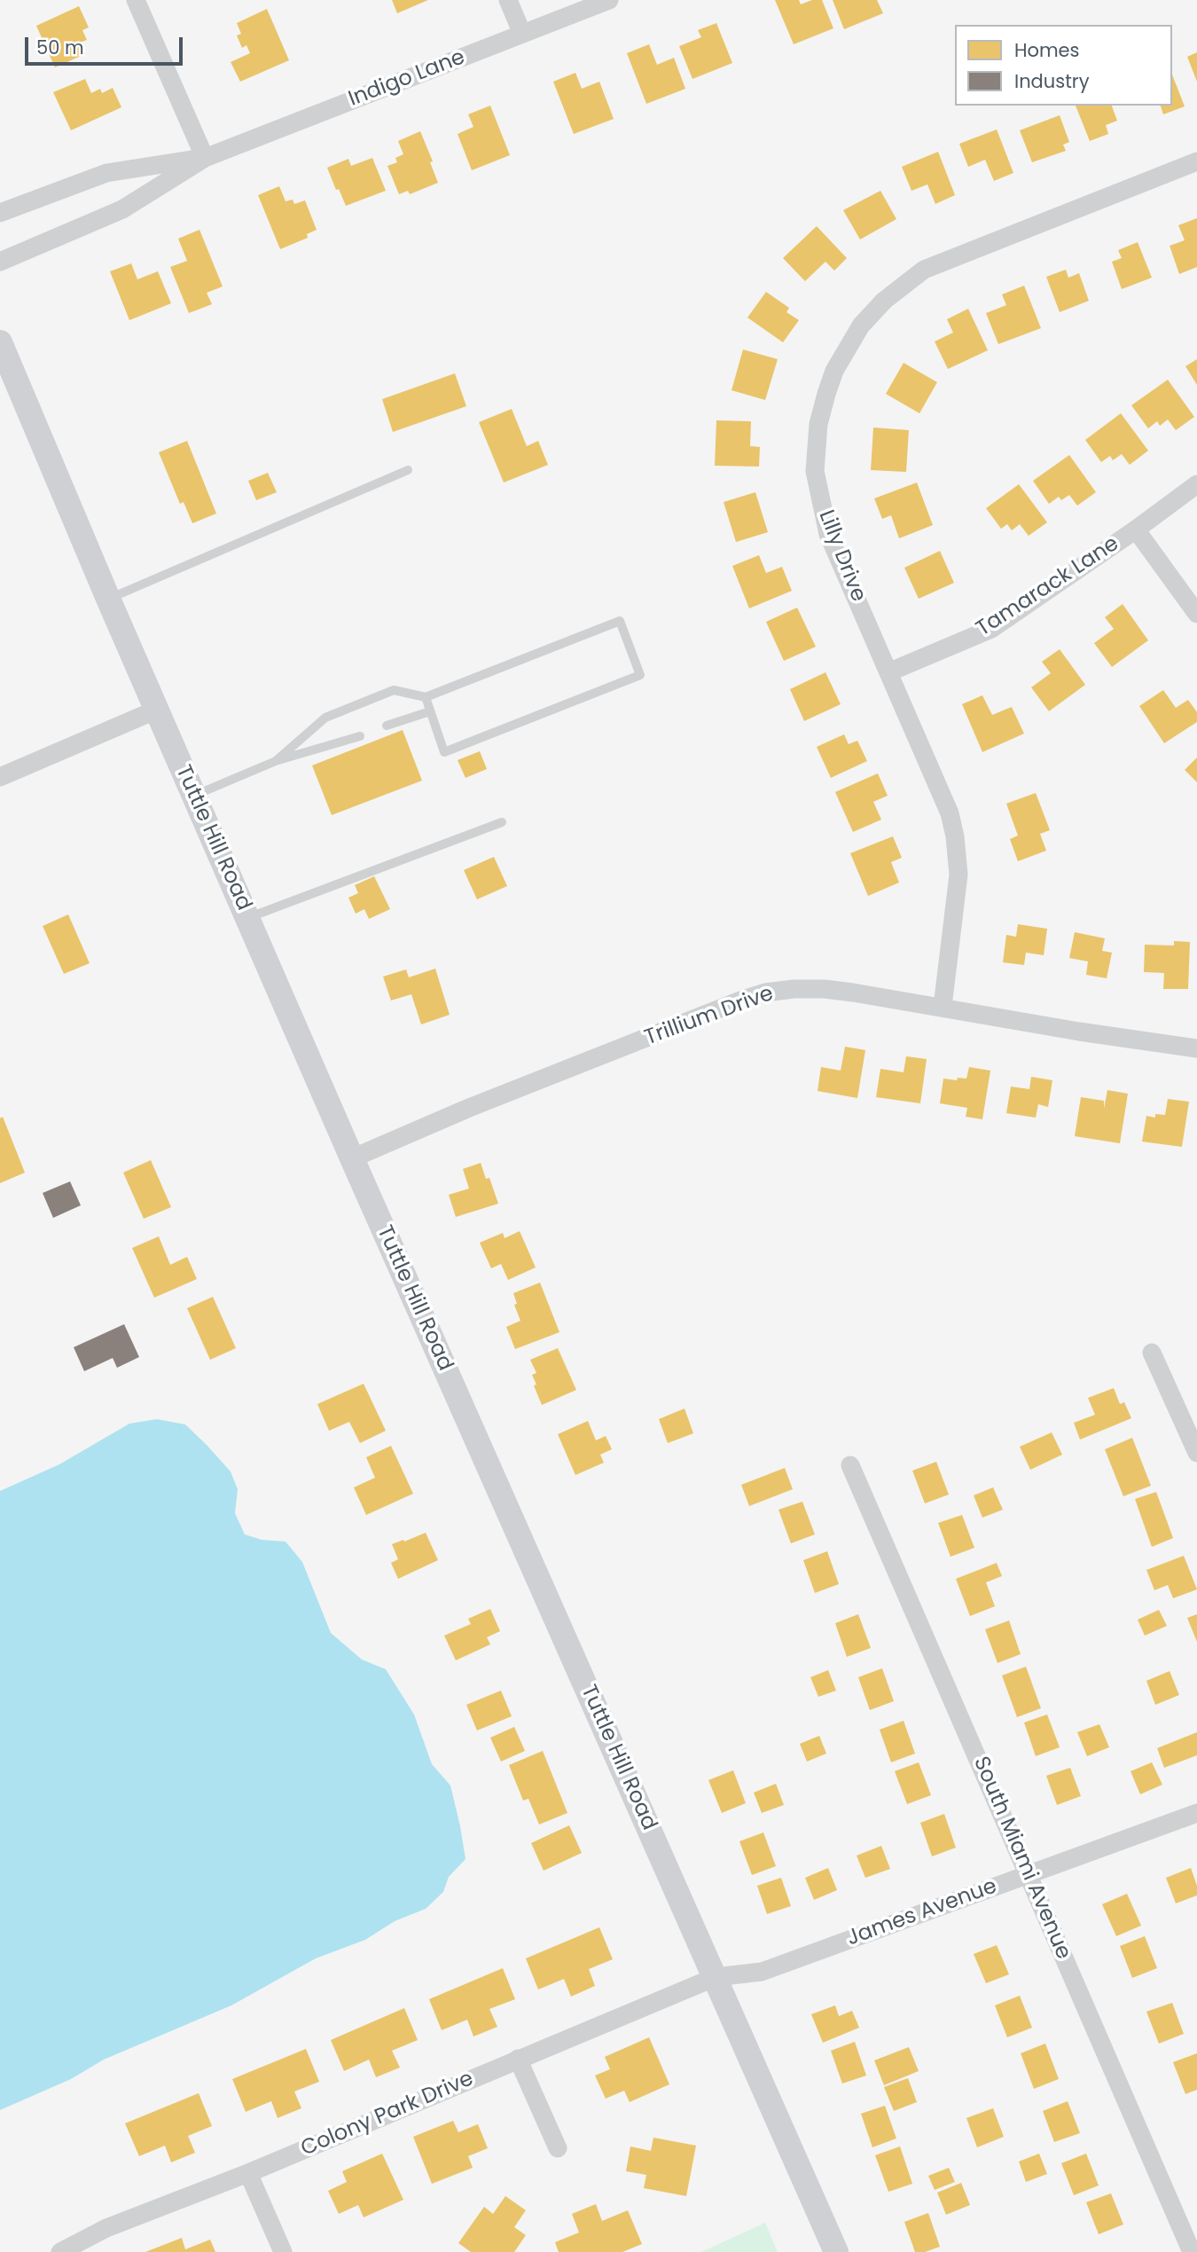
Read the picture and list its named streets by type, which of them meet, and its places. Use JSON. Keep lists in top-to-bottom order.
{
  "streets": {
    "main road": ["Tuttle Hill Road"],
    "street": [
      "Indigo Lane",
      "Lilly Drive",
      "Tamarack Lane",
      "Trillium Drive",
      "South Miami Avenue",
      "James Avenue",
      "Colony Park Drive"
    ]
  },
  "crossings": [
    ["Lilly Drive", "Tamarack Lane"],
    ["Lilly Drive", "Trillium Drive"],
    ["Tuttle Hill Road", "Trillium Drive"],
    ["Tuttle Hill Road", "James Avenue"],
    ["Tuttle Hill Road", "Colony Park Drive"],
    ["South Miami Avenue", "James Avenue"],
    ["James Avenue", "Colony Park Drive"]
  ],
  "legend": ["Homes", "Industry"],
  "scale_bar": "50 m"
}
